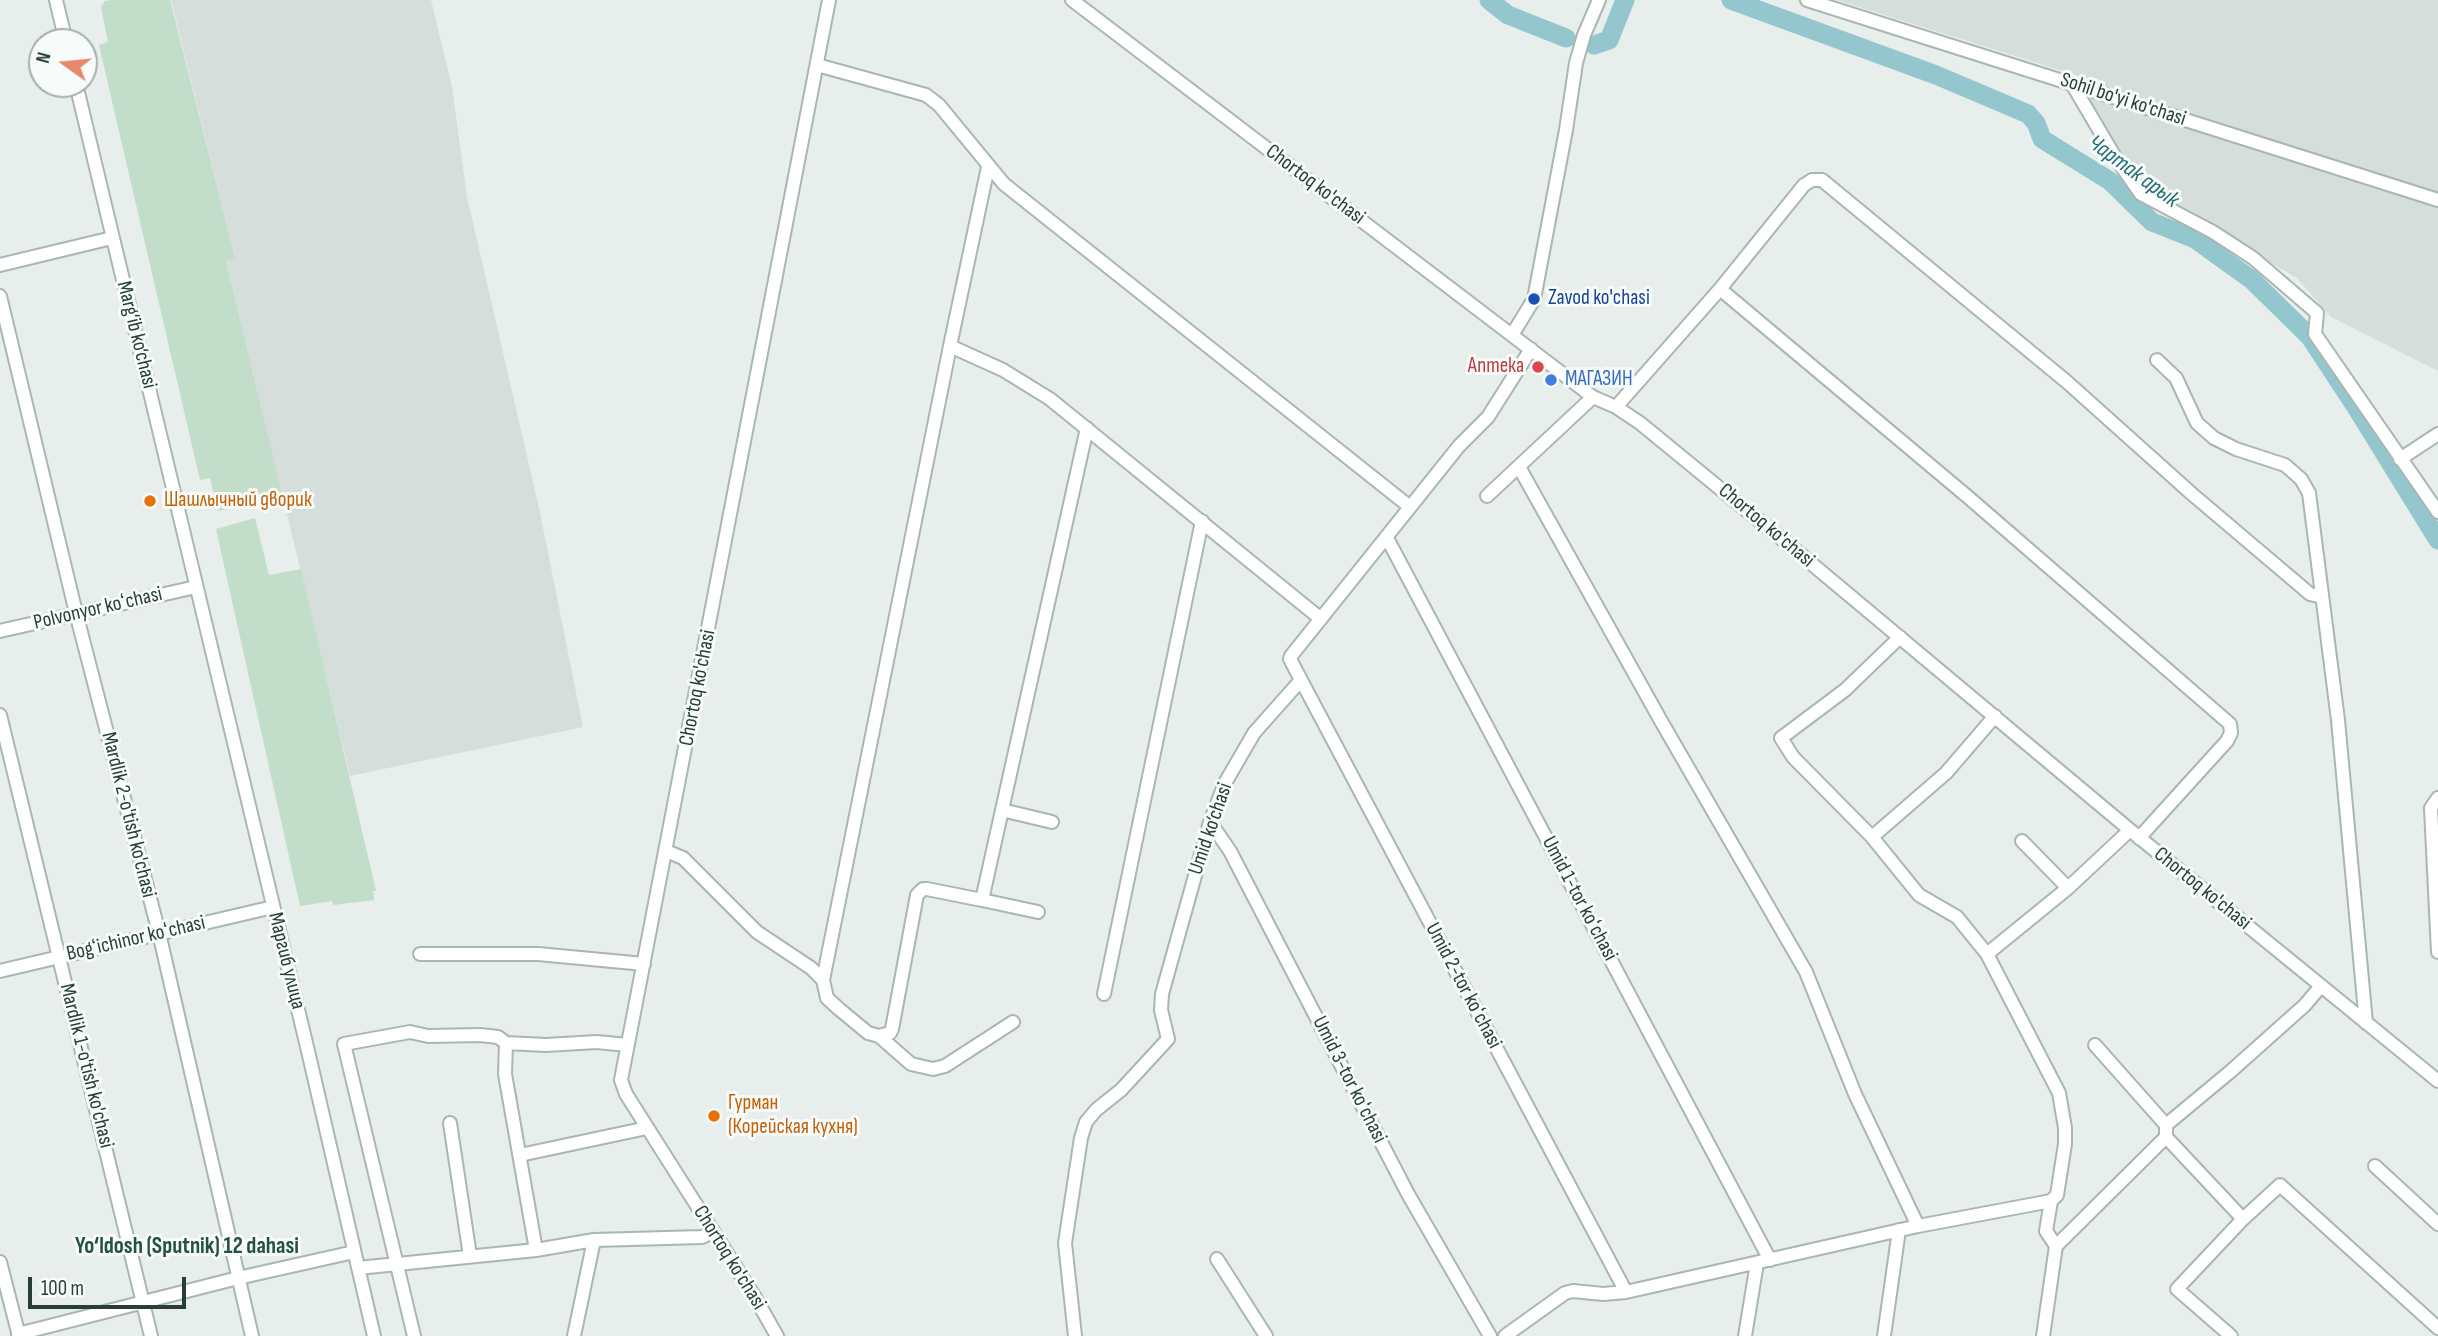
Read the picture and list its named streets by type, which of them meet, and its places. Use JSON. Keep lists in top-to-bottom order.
{
  "streets": {
    "street": [
      "Sohil bo'yi ko'chasi",
      "Chortoq ko'chasi",
      "Marg‘ib ko‘chasi",
      "Polvonyor koʻchasi",
      "Mardlik 2-o'tish ko'chasi",
      "Umid ko‘chasi",
      "Umid 1-tor koʻchasi",
      "Bogʻichinor koʻchasi",
      "Маргиб улица",
      "Umid 2-tor koʻchasi",
      "Mardlik 1-o'tish ko'chasi",
      "Umid 3-tor koʻchasi"
    ]
  },
  "crossings": [
    ["Marg‘ib ko‘chasi", "Polvonyor koʻchasi"],
    ["Marg‘ib ko‘chasi", "Маргиб улица"],
    ["Polvonyor koʻchasi", "Mardlik 2-o'tish ko'chasi"],
    ["Polvonyor koʻchasi", "Маргиб улица"],
    ["Mardlik 2-o'tish ko'chasi", "Bogʻichinor koʻchasi"],
    ["Umid ko‘chasi", "Umid 2-tor koʻchasi"],
    ["Umid ko‘chasi", "Umid 3-tor koʻchasi"],
    ["Bogʻichinor koʻchasi", "Маргиб улица"],
    ["Bogʻichinor koʻchasi", "Mardlik 1-o'tish ko'chasi"]
  ],
  "districts": ["Yo‘ldosh (Sputnik) 12 dahasi"],
  "water": ["Чартак арык"],
  "places": [
    "Zavod ko'chasi",
    "Аптека",
    "МАГАЗИН",
    "Шашлычный дворик",
    "Гурман (Корейская кухня)"
  ],
  "scale_bar": "100 m",
  "north": "left"
}
